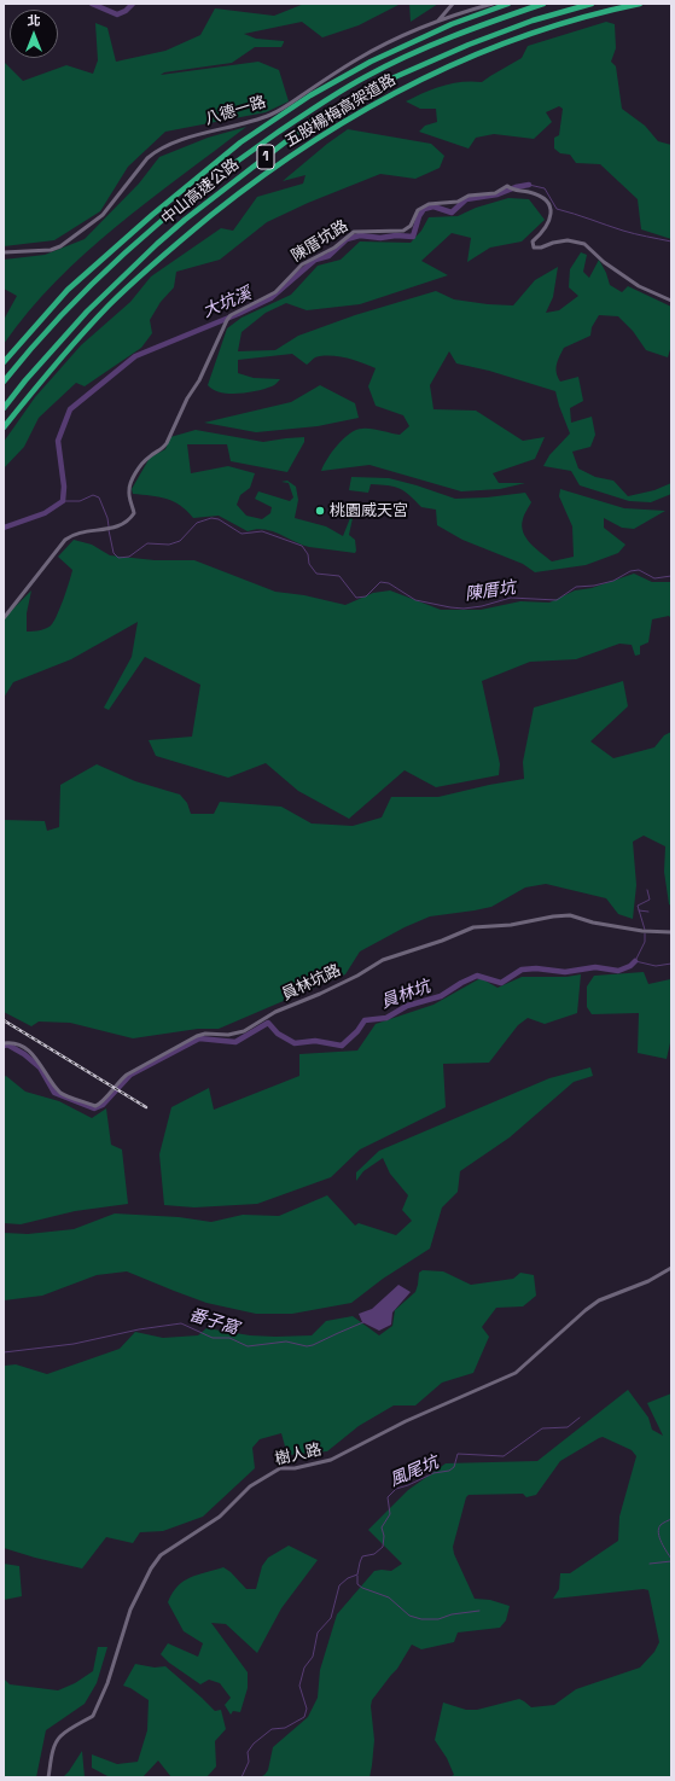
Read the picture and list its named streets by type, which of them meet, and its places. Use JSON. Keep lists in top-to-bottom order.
{
  "streets": {
    "highway": ["五股楊梅高架道路", "1", "中山高速公路"],
    "street": [
      "八德一路",
      "陳厝坑路",
      "員林坑路",
      "樹人路"
    ]
  },
  "water": [
    "大坑溪",
    "陳厝坑",
    "員林坑",
    "番子窩",
    "風尾坑"
  ],
  "places": ["桃園威天宮"],
  "north": "top"
}
